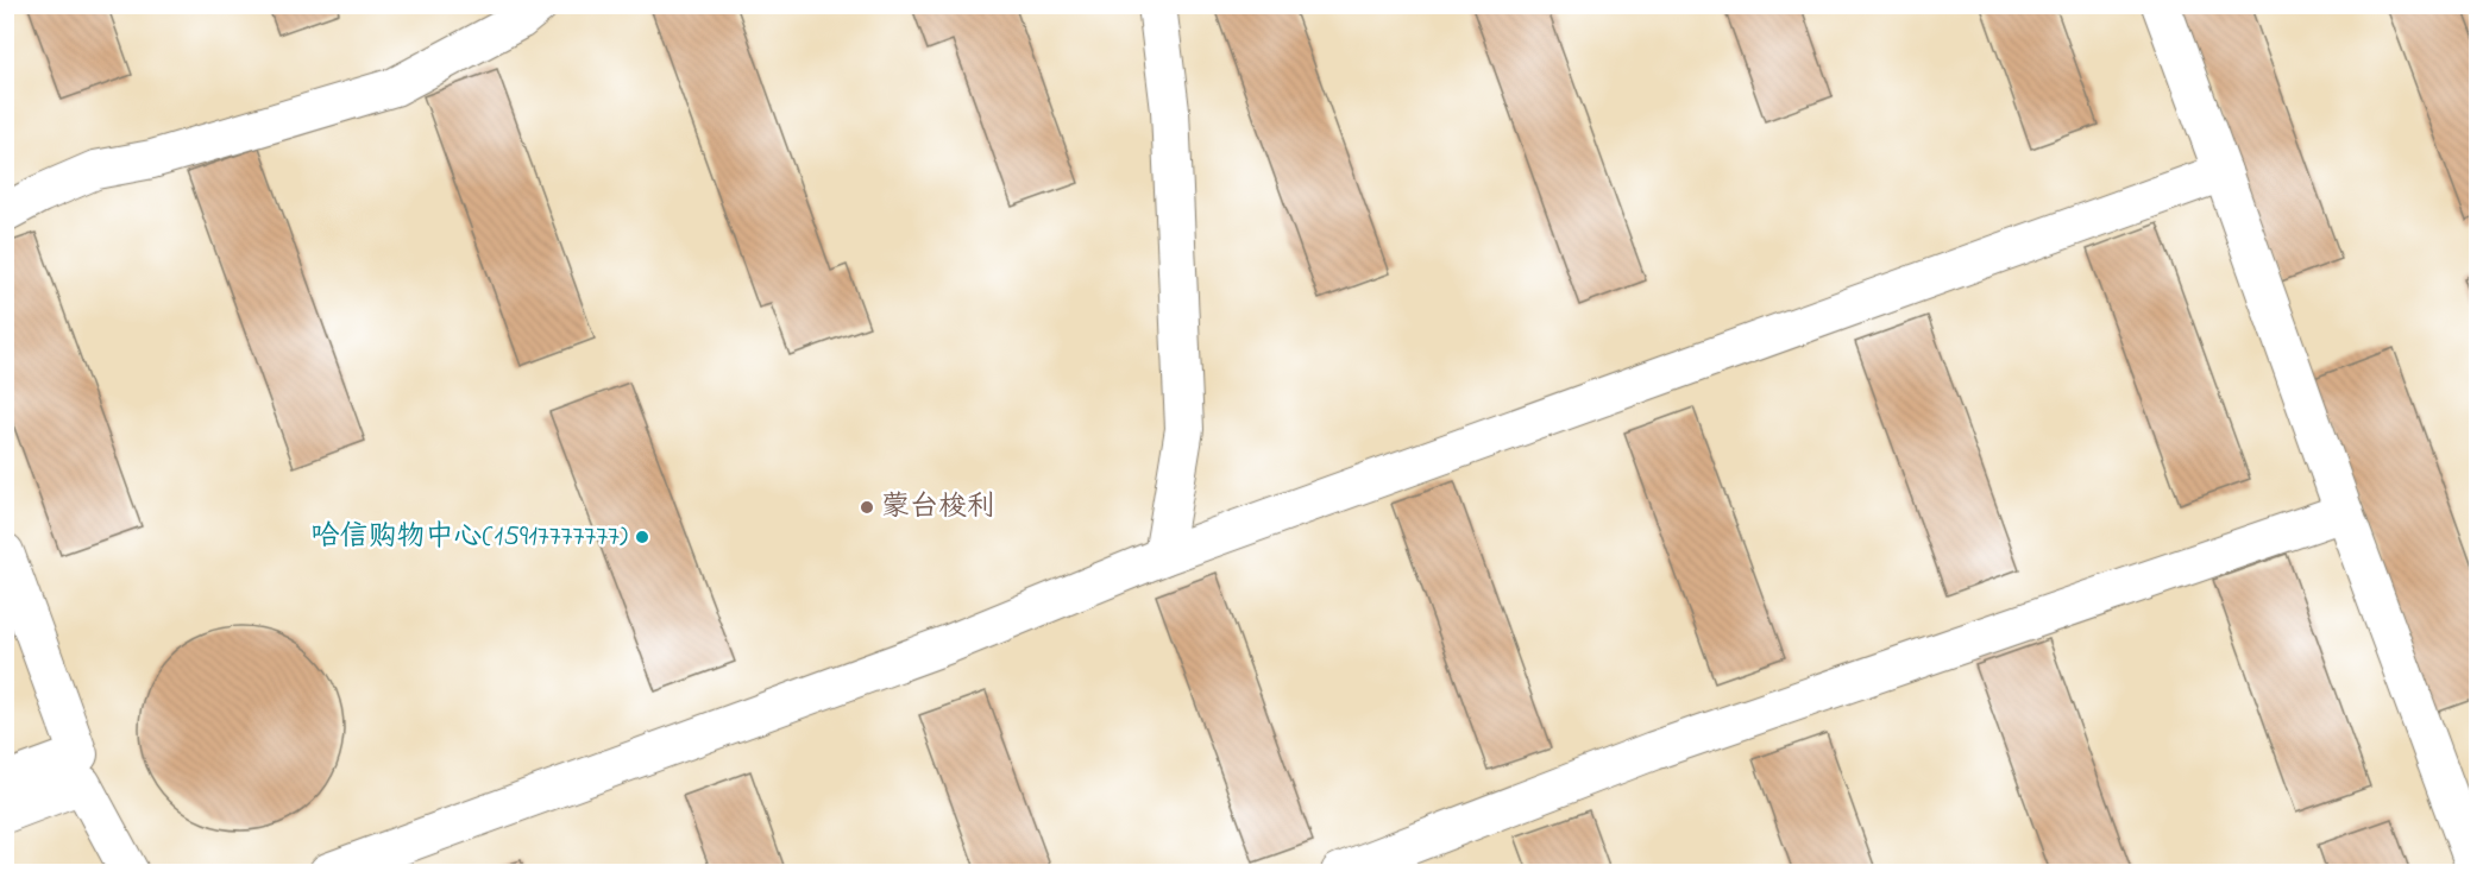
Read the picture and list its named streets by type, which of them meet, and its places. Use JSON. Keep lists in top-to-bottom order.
{
  "places": ["蒙台梭利", "哈信购物中心(15917777777)"]
}
